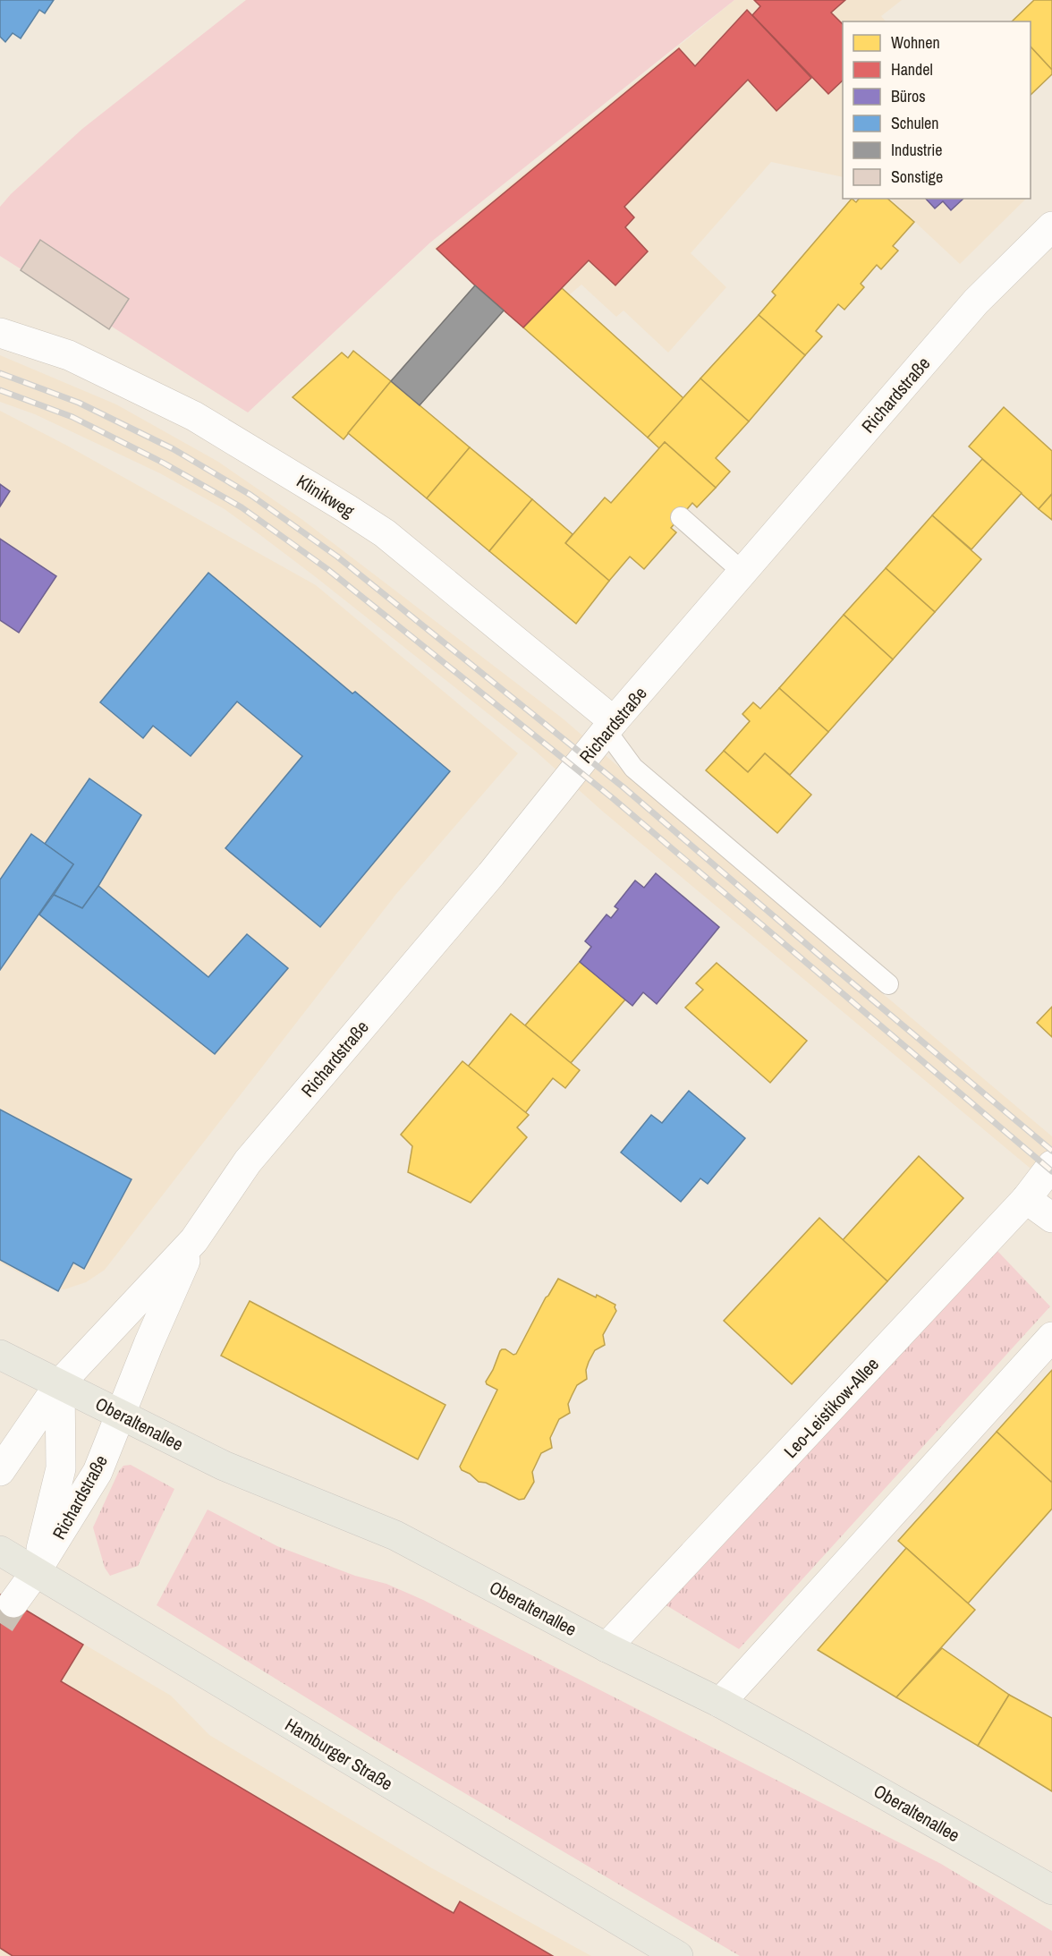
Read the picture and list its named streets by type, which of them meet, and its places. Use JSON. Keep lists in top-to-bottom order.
{
  "streets": {
    "main road": ["Oberaltenallee", "Hamburger Straße"],
    "street": ["Richardstraße", "Klinikweg", "Leo-Leistikow-Allee"]
  },
  "crossings": [
    ["Richardstraße", "Klinikweg"],
    ["Richardstraße", "Oberaltenallee"],
    ["Richardstraße", "Hamburger Straße"],
    ["Leo-Leistikow-Allee", "Oberaltenallee"]
  ],
  "legend": [
    "Wohnen",
    "Handel",
    "Büros",
    "Schulen",
    "Industrie",
    "Sonstige"
  ]
}
